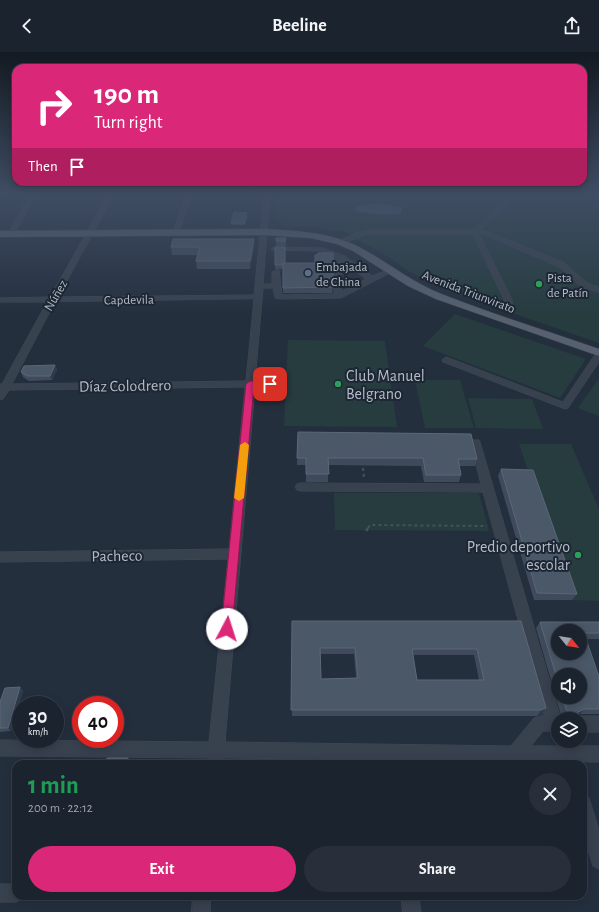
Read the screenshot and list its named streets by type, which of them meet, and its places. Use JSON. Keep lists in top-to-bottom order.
{
  "streets": {
    "main road": ["Avenida Triunvirato"],
    "street": [
      "Núñez",
      "Capdevila",
      "Díaz Colodrero",
      "Pacheco"
    ]
  },
  "crossings": [
    ["Núñez", "Capdevila"],
    ["Núñez", "Díaz Colodrero"]
  ],
  "places": [
    "Embajada de China",
    "Pista de Patín",
    "Club Manuel Belgrano",
    "Predio deportivo escolar"
  ],
  "north": "bottom right",
  "page": {
    "header": "Beeline",
    "turn": ["190 m", "Turn right"],
    "then": "Then",
    "speed": "30 km/h",
    "limit": "40",
    "heading": ["1 min", "200 m · 22:12"],
    "buttons": ["Exit", "Share"]
  }
}
